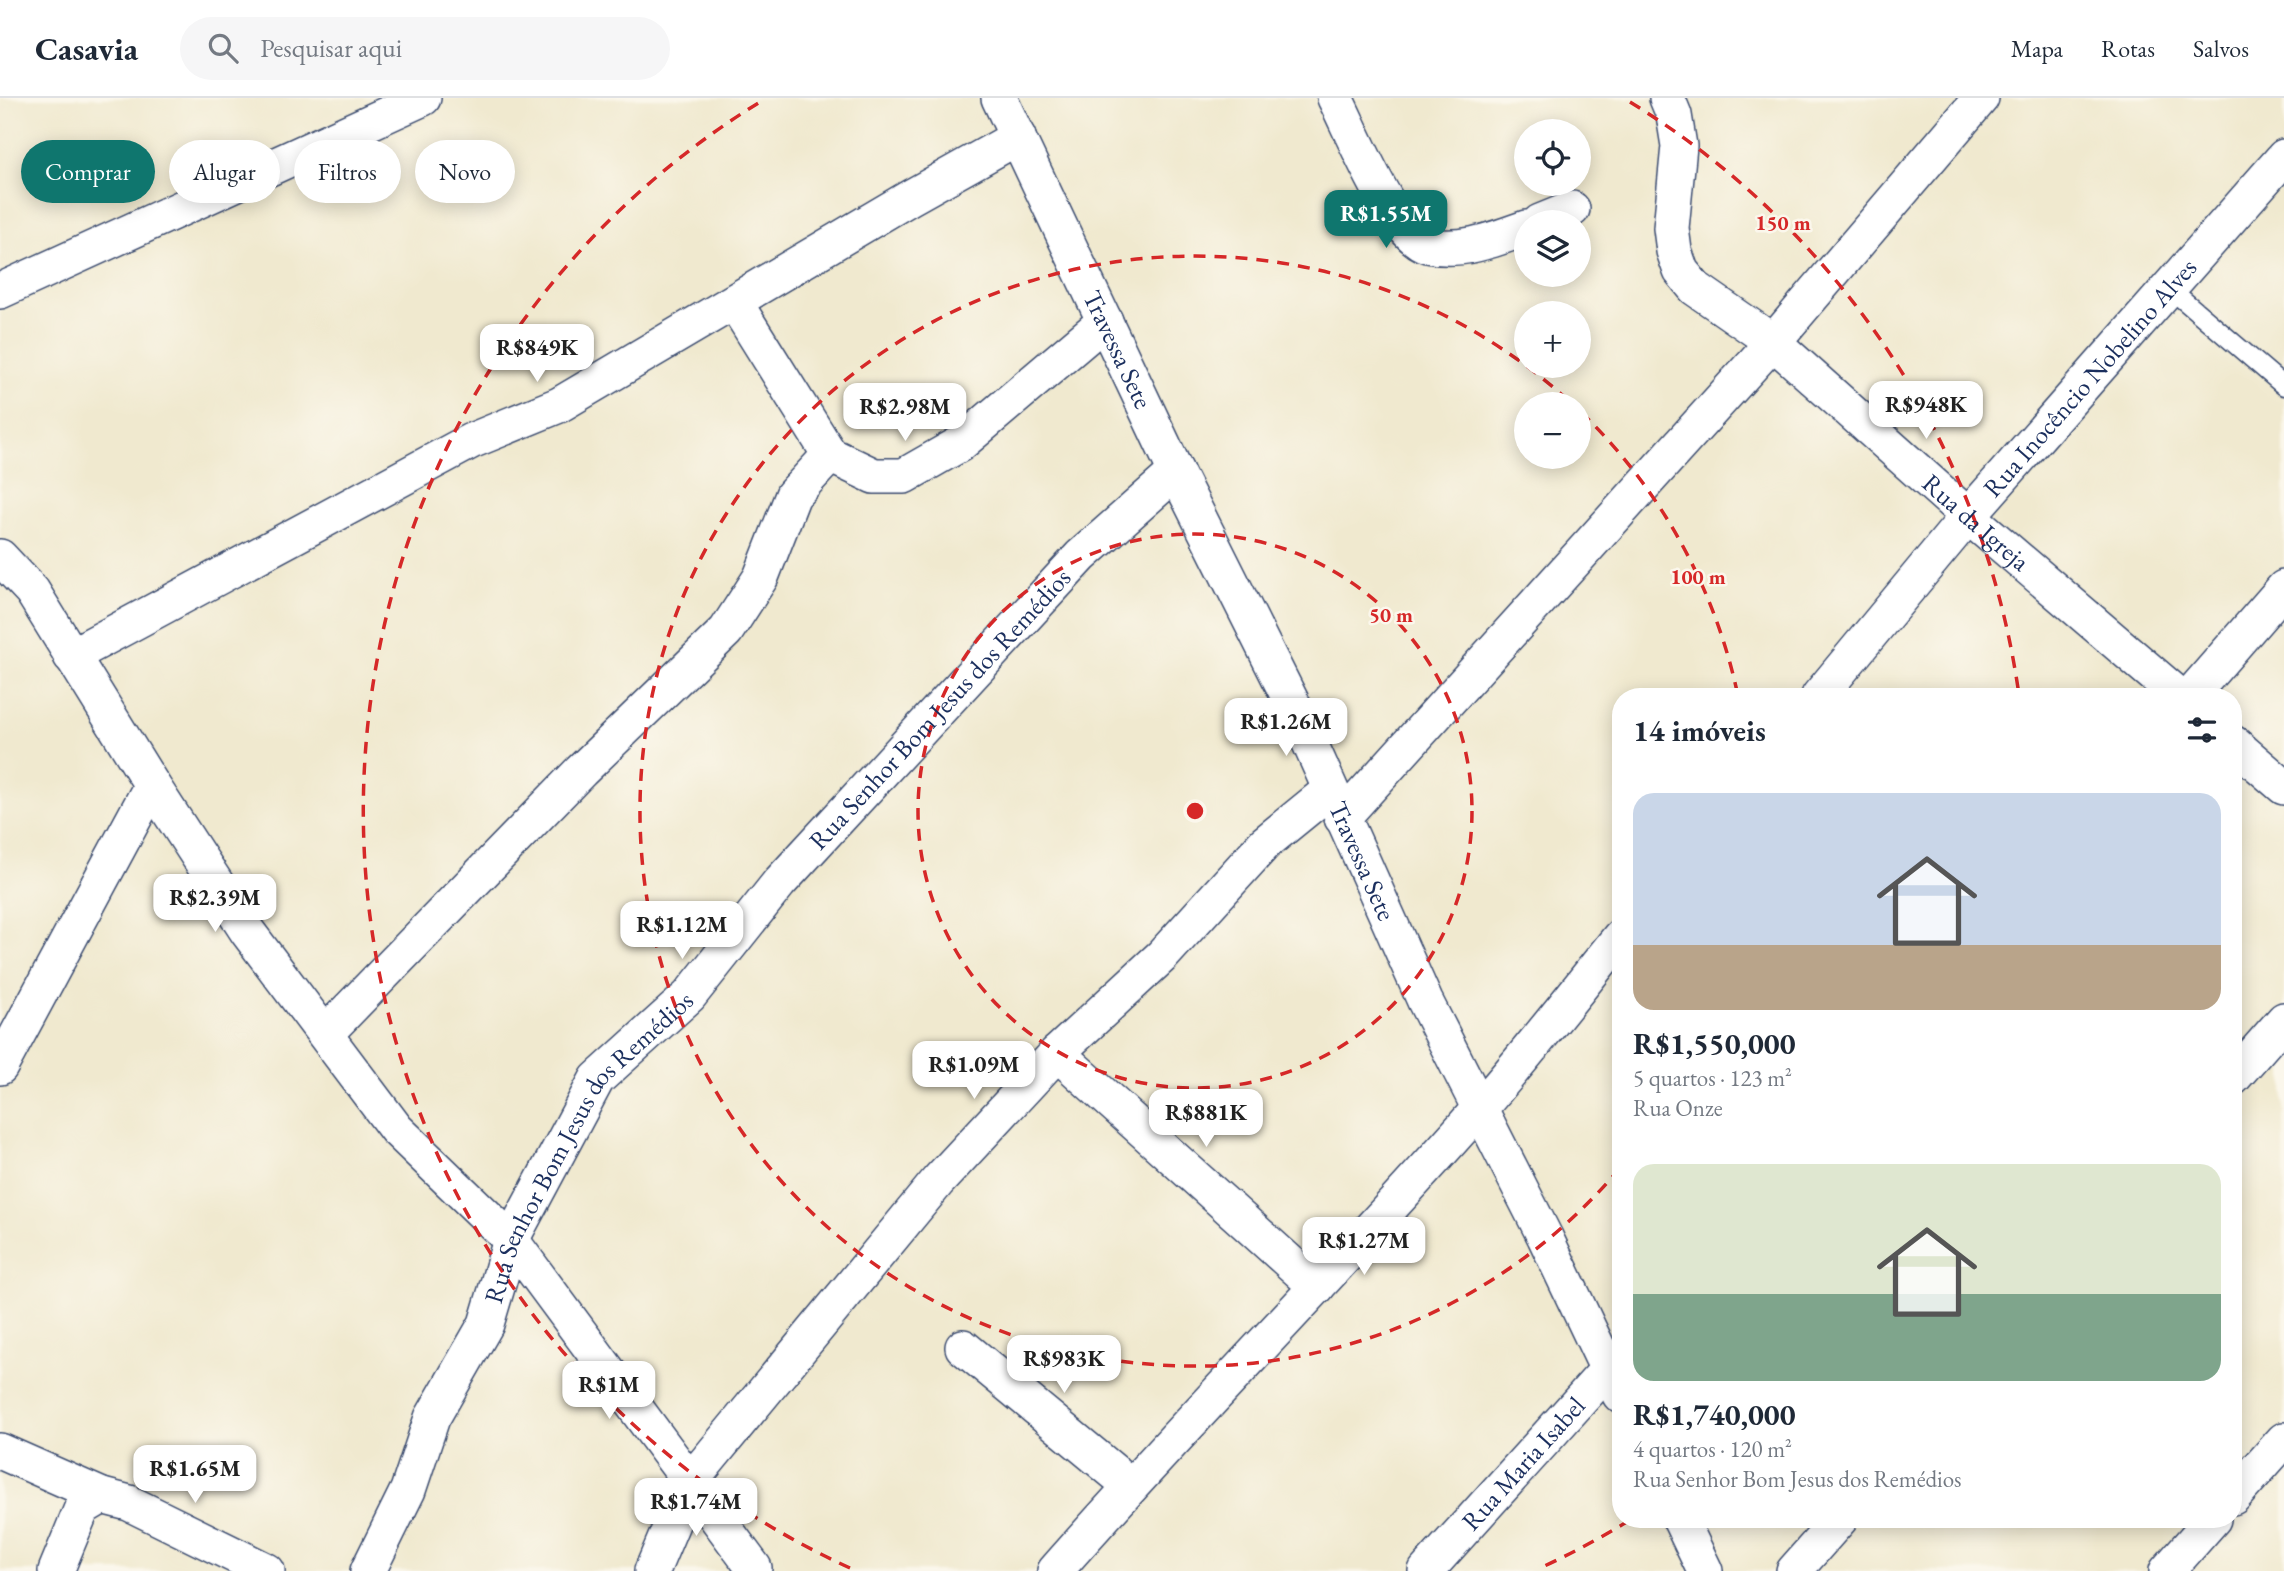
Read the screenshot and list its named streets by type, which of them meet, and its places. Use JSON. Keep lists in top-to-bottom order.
{
  "streets": {
    "street": [
      "Travessa Sete",
      "Rua Inocêncio Nobelino Alves",
      "Rua da Igreja",
      "Rua Senhor Bom Jesus dos Remédios",
      "Rua Maria Isabel"
    ]
  },
  "crossings": [
    ["Travessa Sete", "Rua Senhor Bom Jesus dos Remédios"],
    ["Rua Inocêncio Nobelino Alves", "Rua da Igreja"]
  ],
  "page": {
    "header": "Casavia",
    "search": "Pesquisar aqui",
    "nav": ["Mapa", "Rotas", "Salvos"],
    "map_buttons": ["+", "−"],
    "chip": [
      "Comprar",
      "Alugar",
      "Filtros",
      "Novo"
    ],
    "price": [
      "R$1.55M",
      "R$849K",
      "R$948K",
      "R$2.98M",
      "R$1.26M",
      "R$2.39M",
      "R$1.12M",
      "R$1.09M",
      "R$881K",
      "R$1.27M",
      "R$983K",
      "R$1M",
      "R$1.65M",
      "R$1.74M"
    ],
    "heading": "14 imóveis",
    "list": [
      {
        "name": "R$1,550,000",
        "note": "5 quartos · 123 m² · Rua Onze"
      },
      {
        "name": "R$1,740,000",
        "note": "4 quartos · 120 m² · Rua Senhor Bom Jesus dos Remédios"
      }
    ]
  },
  "rings": ["150 m", "100 m", "50 m"]
}
